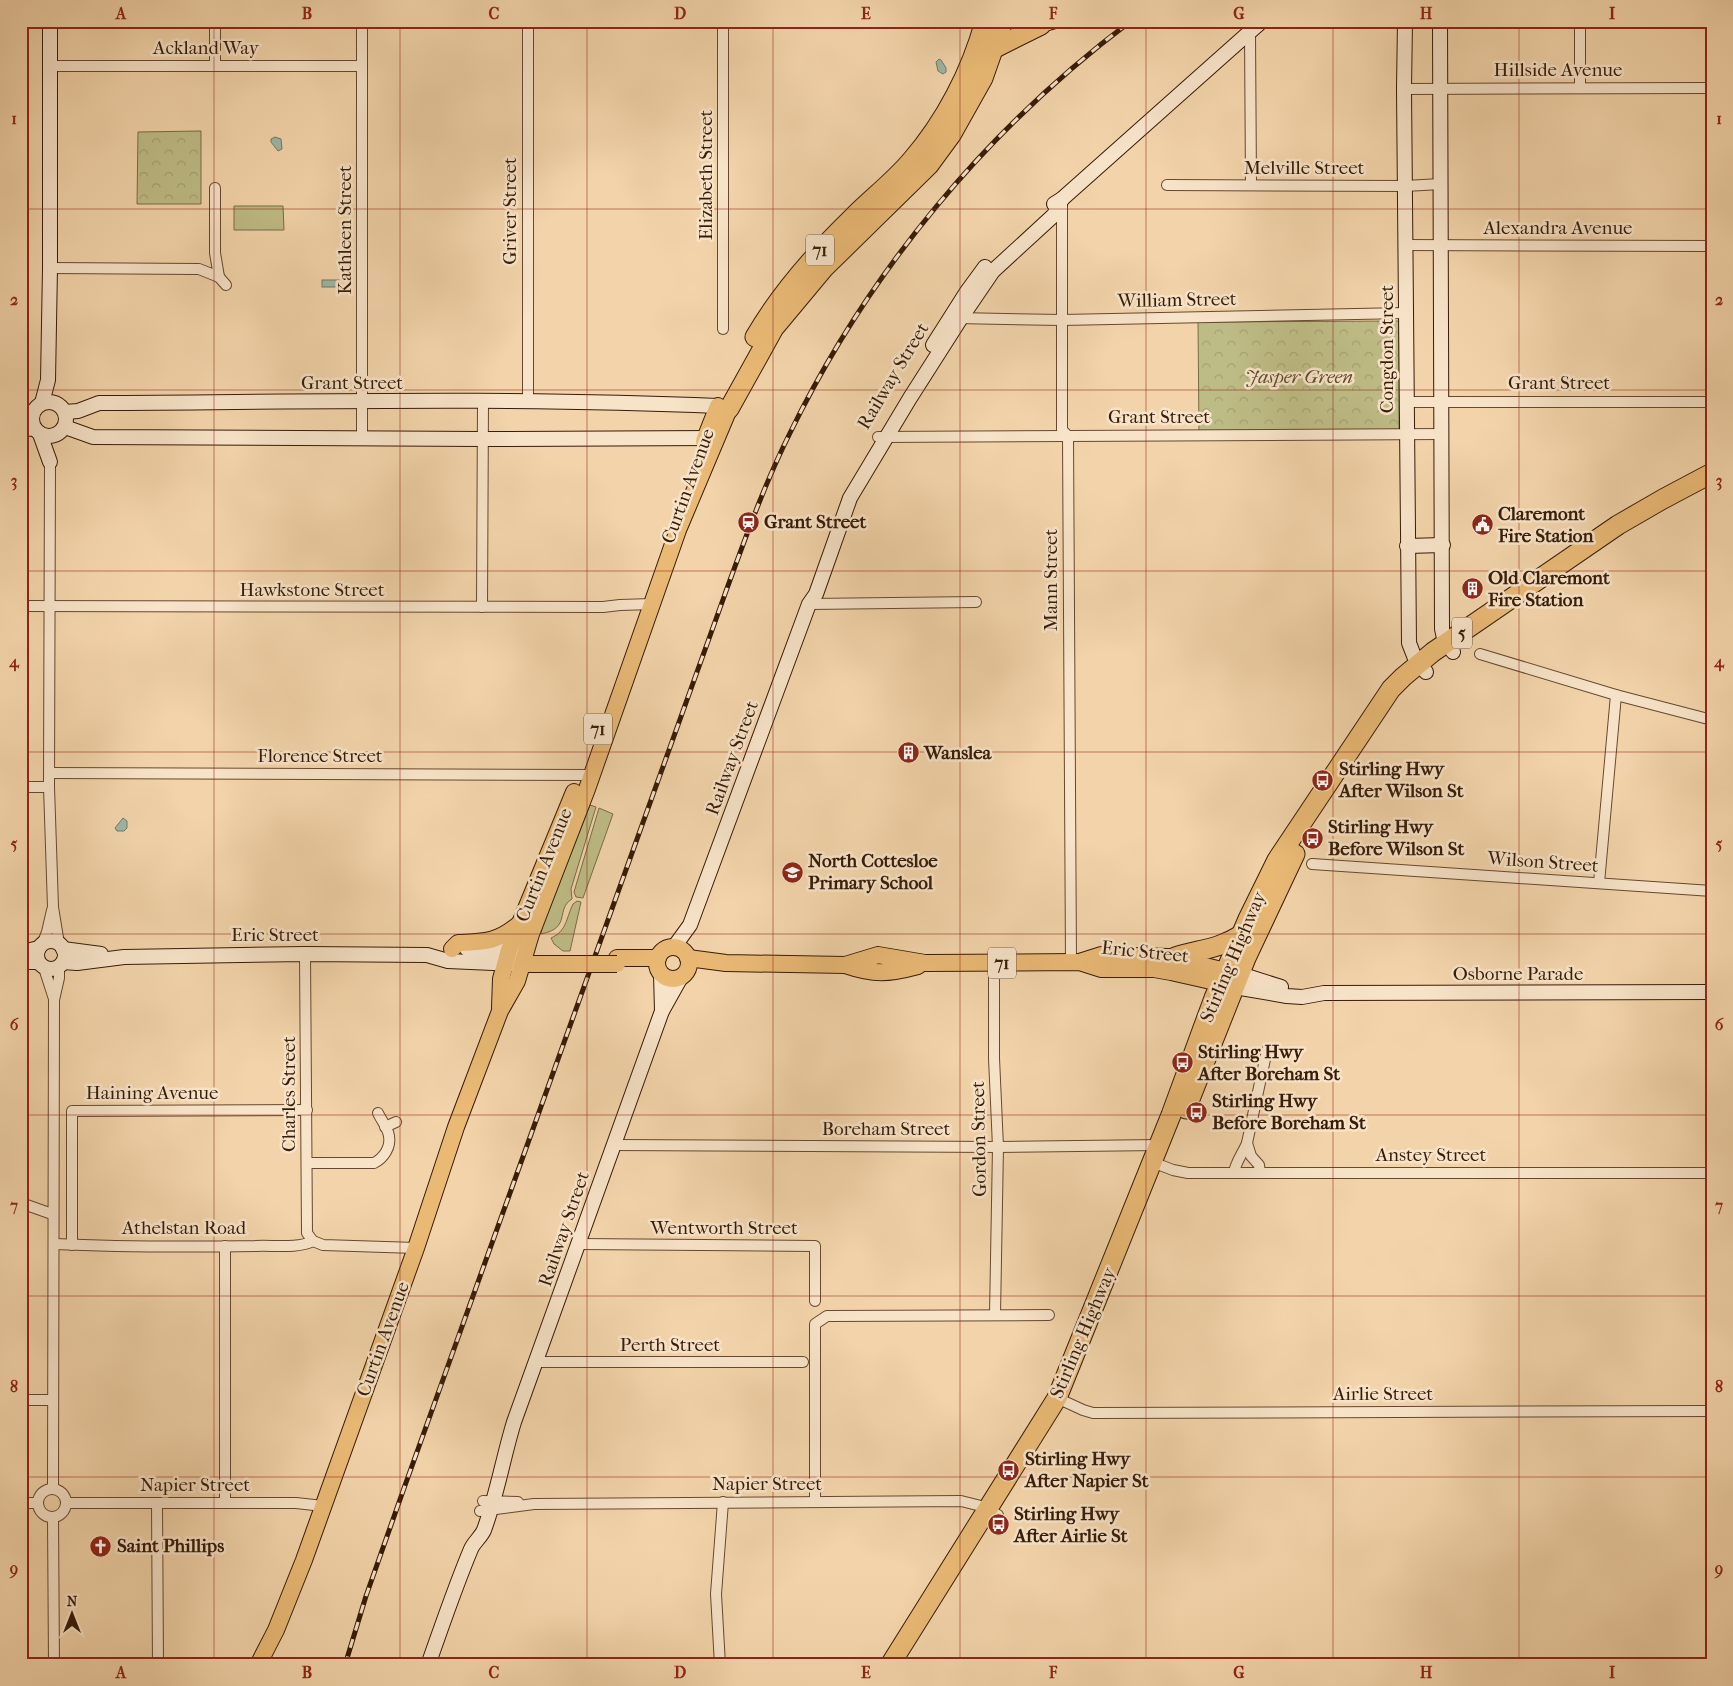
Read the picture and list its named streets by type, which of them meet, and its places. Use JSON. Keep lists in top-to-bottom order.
{
  "streets": {
    "highway": [
      "71",
      "Curtin Avenue",
      "5",
      "Stirling Highway"
    ],
    "main road": ["Eric Street"],
    "street": [
      "Ackland Way",
      "Hillside Avenue",
      "Melville Street",
      "Elizabeth Street",
      "Griver Street",
      "Alexandra Avenue",
      "Kathleen Street",
      "William Street",
      "Congdon Street",
      "Railway Street",
      "Grant Street",
      "Mann Street",
      "Hawkstone Street",
      "Florence Street",
      "Wilson Street",
      "Osborne Parade",
      "Haining Avenue",
      "Charles Street",
      "Boreham Street",
      "Gordon Street",
      "Anstey Street",
      "Athelstan Road",
      "Wentworth Street",
      "Perth Street",
      "Airlie Street",
      "Napier Street"
    ]
  },
  "crossings": [
    ["Ackland Way", "Kathleen Street"],
    ["Hillside Avenue", "Congdon Street"],
    ["Melville Street", "Congdon Street"],
    ["Griver Street", "Grant Street"],
    ["Alexandra Avenue", "Congdon Street"],
    ["Kathleen Street", "Grant Street"],
    ["71", "Railway Street"],
    ["71", "Curtin Avenue"],
    ["71", "Eric Street"],
    ["71", "Stirling Highway"],
    ["William Street", "Congdon Street"],
    ["William Street", "Railway Street"],
    ["William Street", "Mann Street"],
    ["Congdon Street", "Grant Street"],
    ["Congdon Street", "Stirling Highway"],
    ["Railway Street", "Grant Street"],
    ["Railway Street", "Mann Street"],
    ["Railway Street", "Eric Street"],
    ["Railway Street", "Boreham Street"],
    ["Railway Street", "Wentworth Street"],
    ["Railway Street", "Perth Street"],
    ["Railway Street", "Napier Street"],
    ["Grant Street", "Curtin Avenue"],
    ["Grant Street", "Mann Street"],
    ["Curtin Avenue", "Hawkstone Street"],
    ["Curtin Avenue", "Florence Street"],
    ["Curtin Avenue", "Eric Street"],
    ["Curtin Avenue", "Athelstan Road"],
    ["Curtin Avenue", "Napier Street"],
    ["Mann Street", "Eric Street"],
    ["Eric Street", "Stirling Highway"],
    ["Eric Street", "Osborne Parade"],
    ["Eric Street", "Charles Street"],
    ["Eric Street", "Gordon Street"],
    ["Stirling Highway", "Osborne Parade"],
    ["Stirling Highway", "Boreham Street"],
    ["Stirling Highway", "Anstey Street"],
    ["Stirling Highway", "Airlie Street"],
    ["Stirling Highway", "Napier Street"],
    ["Haining Avenue", "Charles Street"],
    ["Haining Avenue", "Athelstan Road"],
    ["Charles Street", "Athelstan Road"],
    ["Boreham Street", "Gordon Street"],
    ["Boreham Street", "Anstey Street"]
  ],
  "parks": ["Jasper Green"],
  "places": {
    "station": ["Grant Street"],
    "public building": ["Claremont Fire Station"],
    "building": ["Old Claremont Fire Station", "Wanslea"],
    "bus stop": [
      "Stirling Hwy After Wilson St",
      "Stirling Hwy Before Wilson St",
      "Stirling Hwy After Boreham St",
      "Stirling Hwy Before Boreham St",
      "Stirling Hwy After Napier St",
      "Stirling Hwy After Airlie St"
    ],
    "school or university": ["North Cottesloe Primary School"],
    "church": ["Saint Phillips"]
  },
  "north": "top",
  "grid": {
    "columns": [
      "A",
      "B",
      "C",
      "D",
      "E",
      "F",
      "G",
      "H",
      "I"
    ],
    "rows": [
      "1",
      "2",
      "3",
      "4",
      "5",
      "6",
      "7",
      "8",
      "9"
    ]
  }
}
